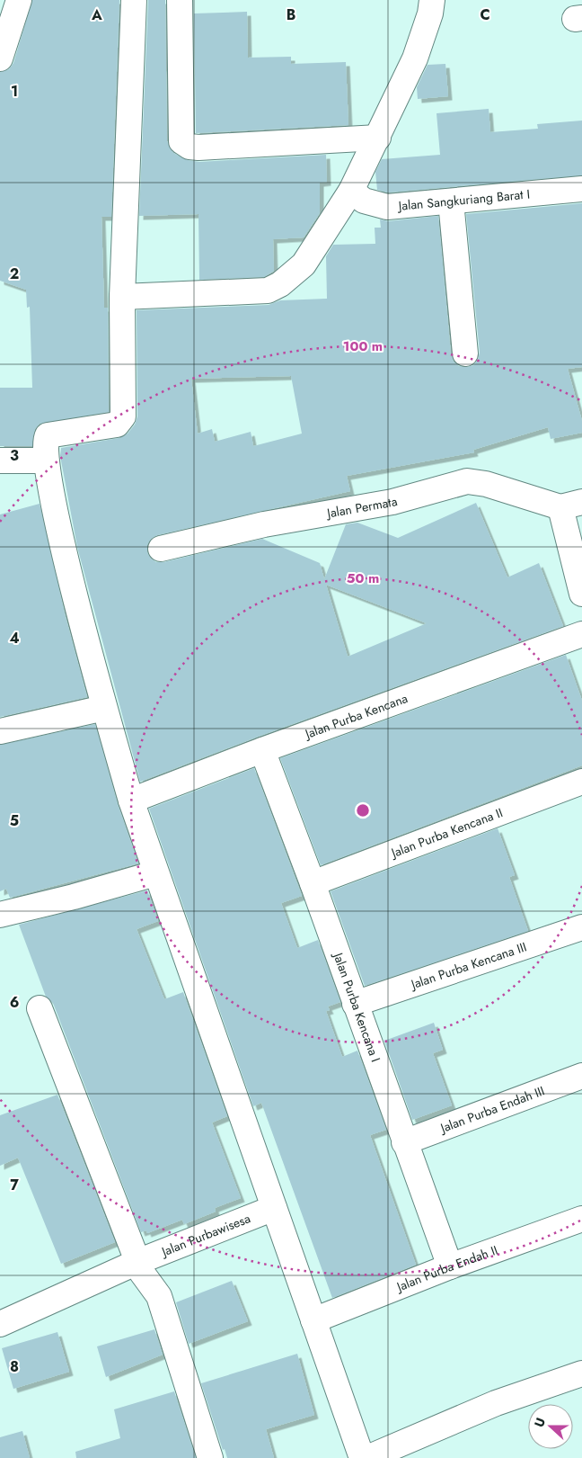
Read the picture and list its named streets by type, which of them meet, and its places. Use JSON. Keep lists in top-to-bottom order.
{
  "streets": {
    "street": [
      "Jalan Sangkuriang Barat I",
      "Jalan Permata",
      "Jalan Purba Kencana",
      "Jalan Purba Kencana II",
      "Jalan Purba Kencana III",
      "Jalan Purba Kencana I",
      "Jalan Purba Endah III",
      "Jalan Purbawisesa",
      "Jalan Purba Endah II"
    ]
  },
  "crossings": [
    ["Jalan Purba Kencana", "Jalan Purba Kencana I"],
    ["Jalan Purba Kencana II", "Jalan Purba Kencana I"],
    ["Jalan Purba Kencana III", "Jalan Purba Kencana I"],
    ["Jalan Purba Kencana I", "Jalan Purba Endah III"],
    ["Jalan Purba Kencana I", "Jalan Purba Endah II"]
  ],
  "north": "left",
  "grid": {
    "columns": ["A", "B", "C"],
    "rows": [
      "1",
      "2",
      "3",
      "4",
      "5",
      "6",
      "7",
      "8"
    ]
  },
  "rings": ["100 m", "50 m"]
}
